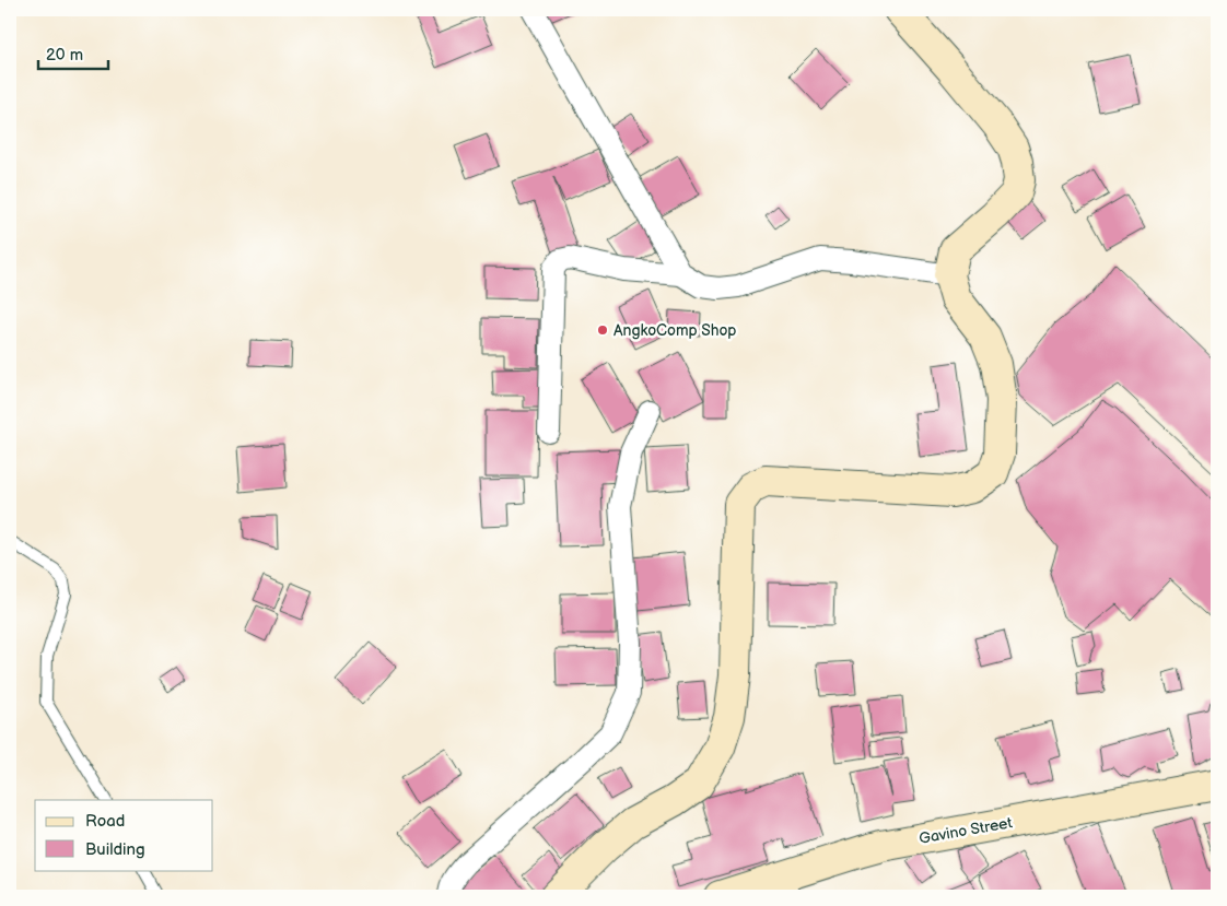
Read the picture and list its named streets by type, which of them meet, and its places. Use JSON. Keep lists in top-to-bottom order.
{
  "streets": {
    "street": ["Gavino Street"]
  },
  "places": ["AngkoComp Shop"],
  "legend": ["Road", "Building"],
  "scale_bar": "20 m"
}
